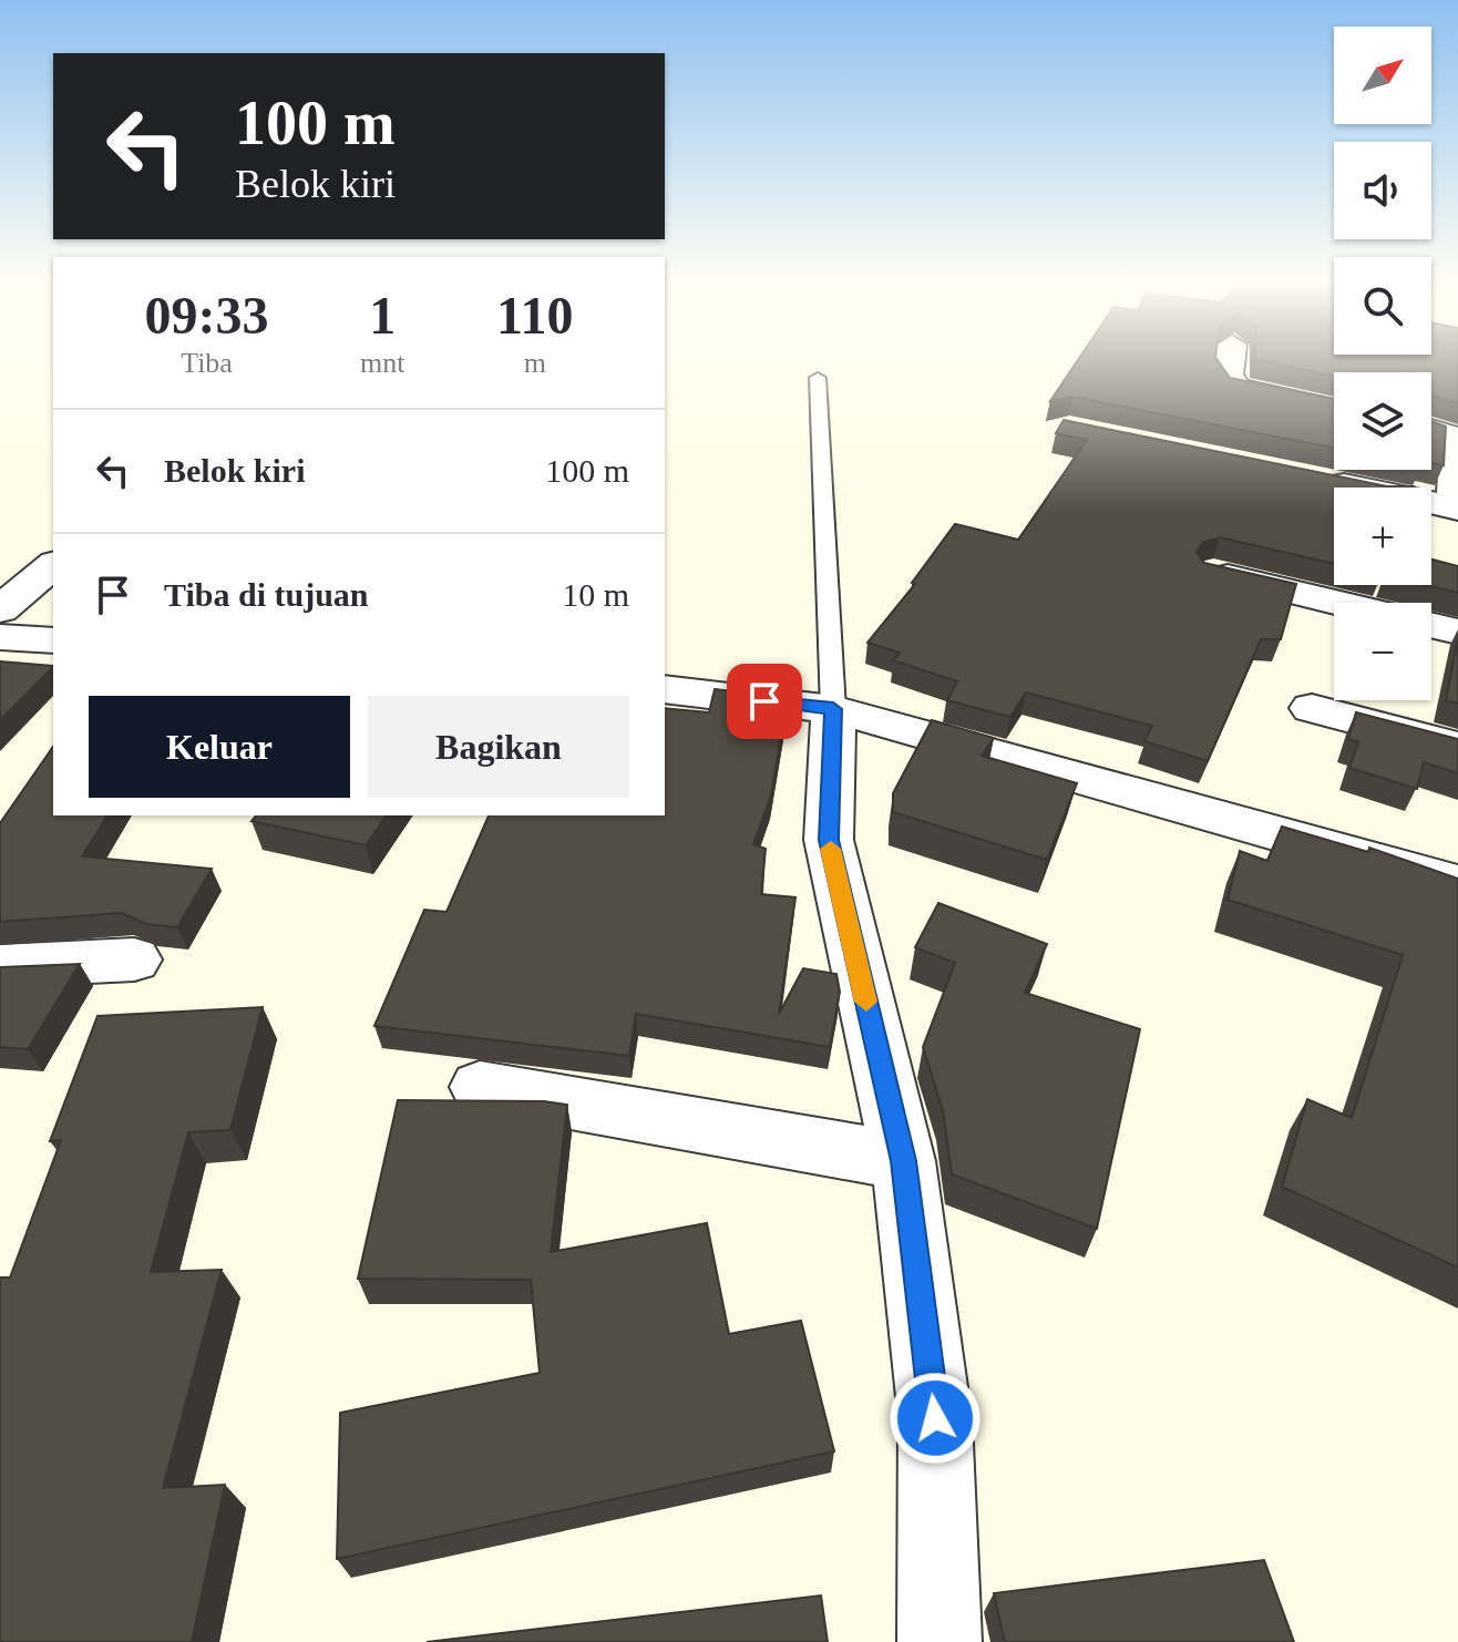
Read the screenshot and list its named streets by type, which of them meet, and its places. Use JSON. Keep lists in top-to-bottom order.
{
  "north": "top right",
  "page": {
    "map_buttons": ["+", "−"],
    "turn": ["100 m", "Belok kiri"],
    "eta": [
      "09:33",
      "Tiba",
      "1",
      "mnt",
      "110",
      "m"
    ],
    "list": [
      {
        "name": "Belok kiri",
        "value": "100 m"
      },
      {
        "name": "Tiba di tujuan",
        "value": "10 m"
      }
    ],
    "buttons": ["Keluar", "Bagikan"]
  }
}
